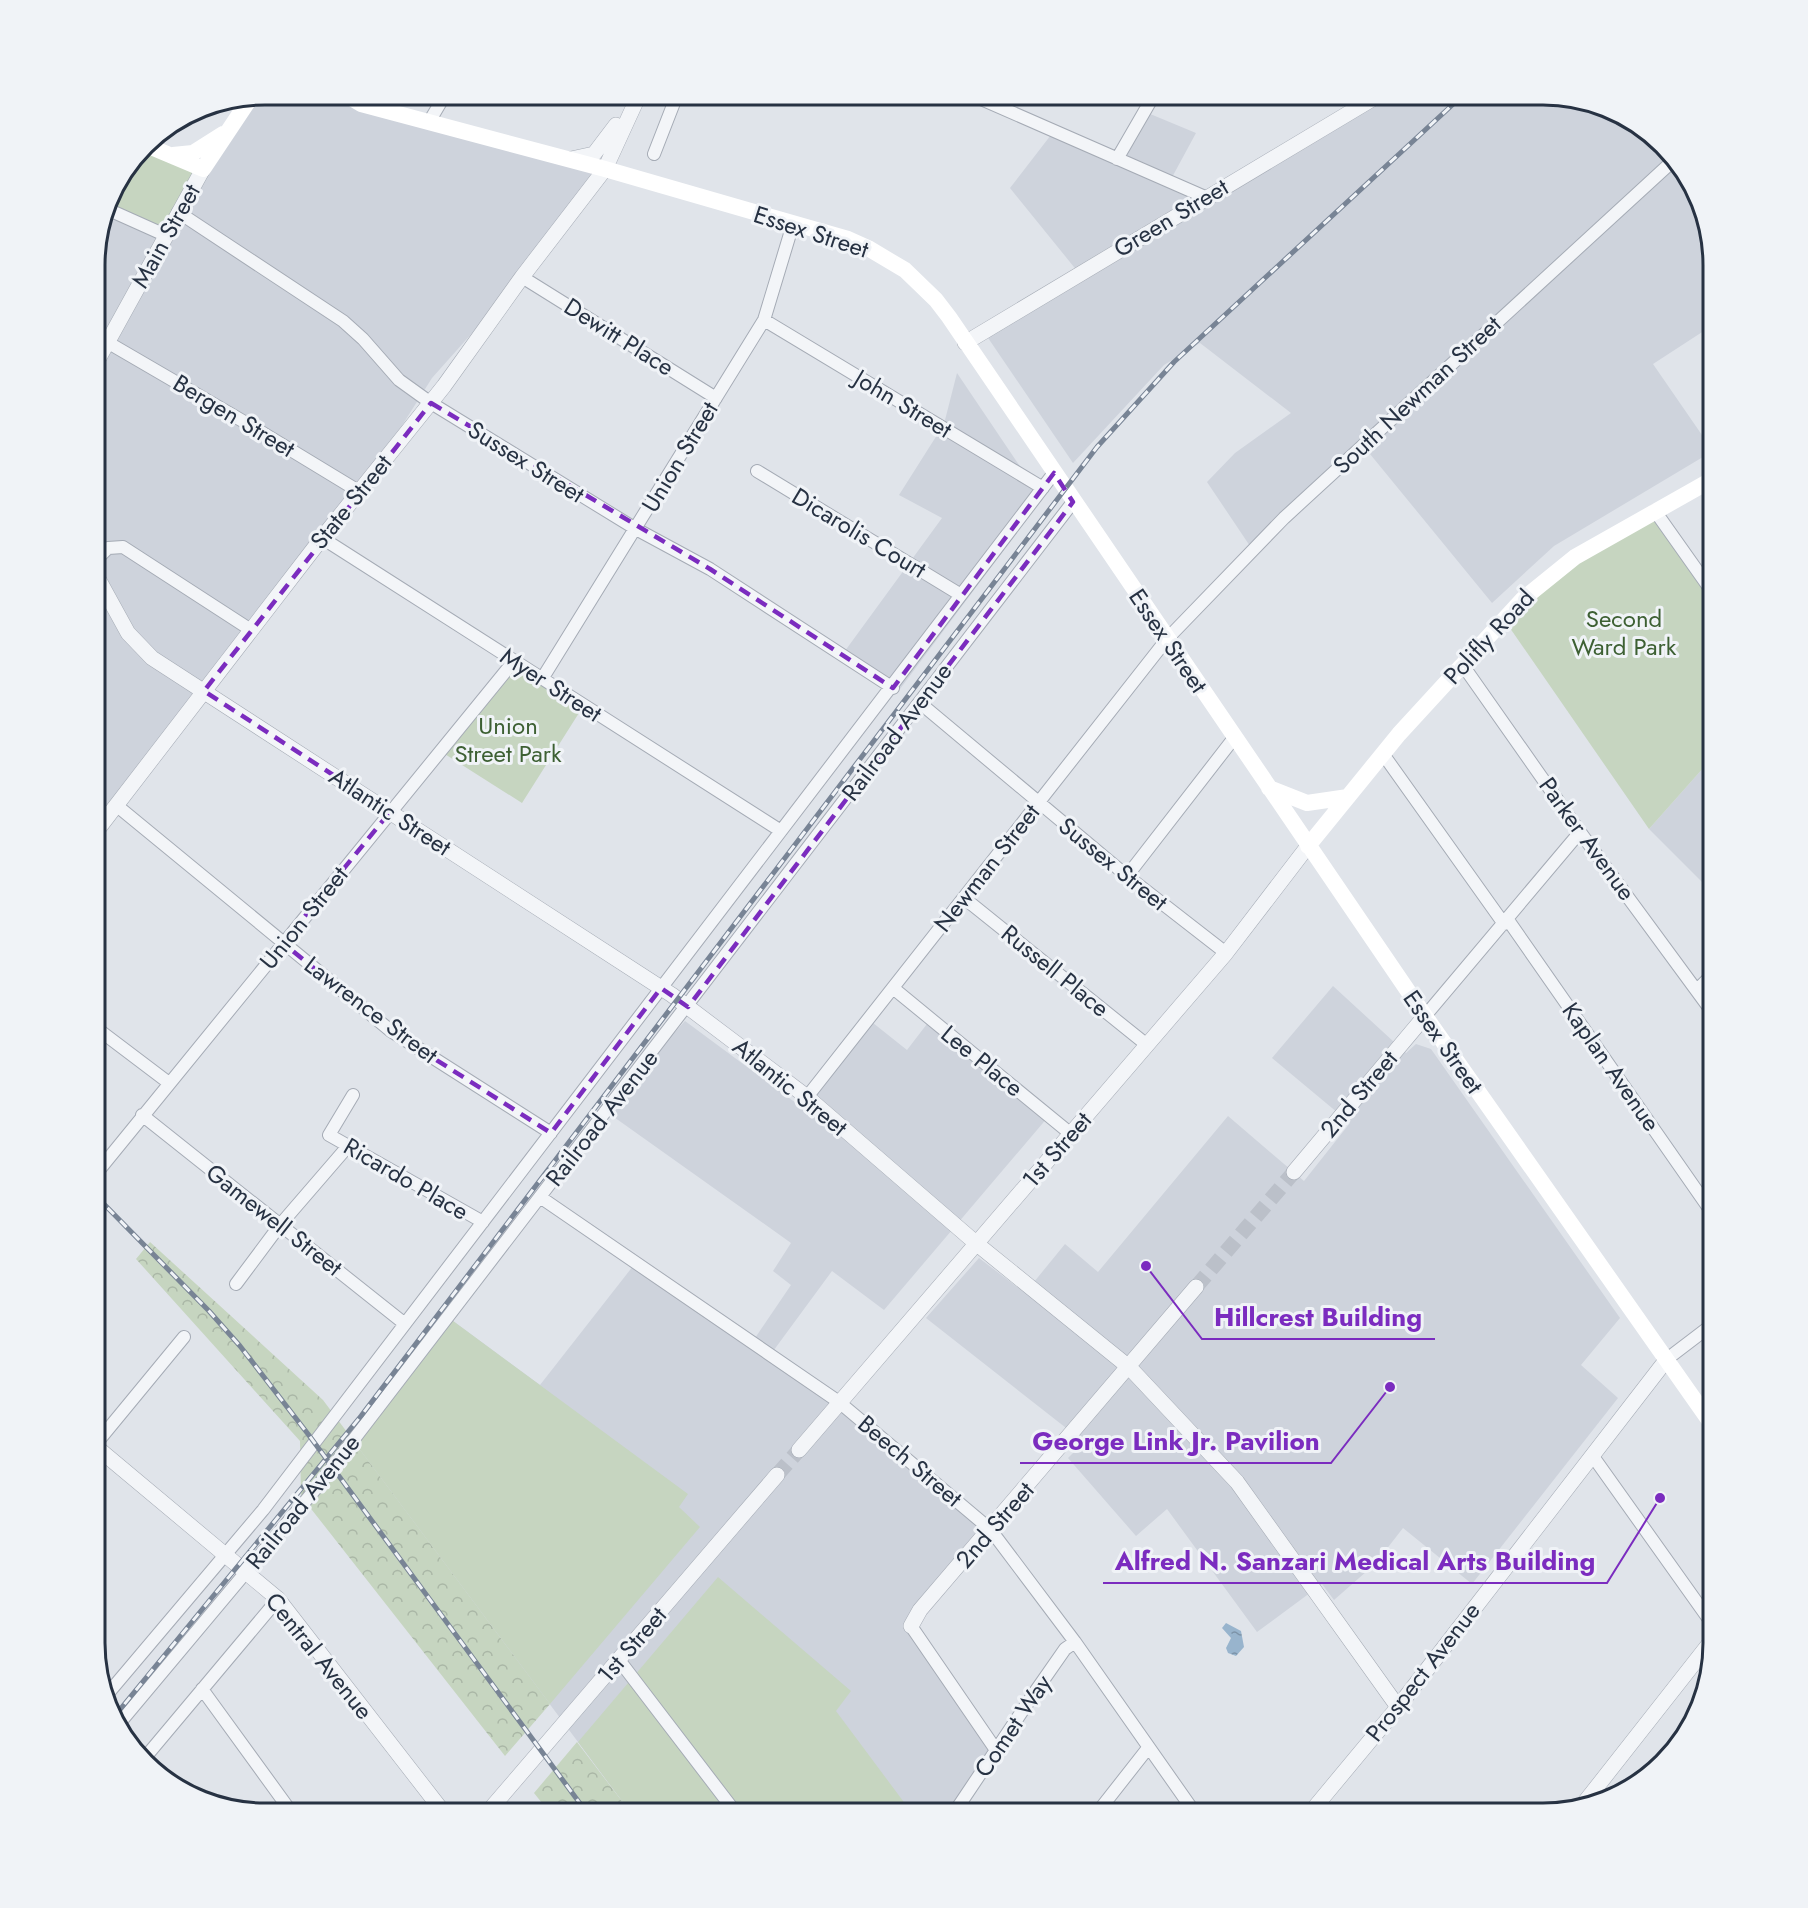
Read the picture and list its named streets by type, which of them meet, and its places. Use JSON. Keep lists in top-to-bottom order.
{
  "streets": {
    "main road": ["Essex Street", "Main Street", "Polifly Road"],
    "street": [
      "Green Street",
      "Dewitt Place",
      "South Newman Street",
      "John Street",
      "Bergen Street",
      "Union Street",
      "Sussex Street",
      "State Street",
      "Dicarolis Court",
      "Myer Street",
      "Railroad Avenue",
      "Atlantic Street",
      "Parker Avenue",
      "Newman Street",
      "Russell Place",
      "Lawrence Street",
      "Lee Place",
      "Kaplan Avenue",
      "2nd Street",
      "1st Street",
      "Ricardo Place",
      "Gamewell Street",
      "Beech Street",
      "Central Avenue",
      "Prospect Avenue",
      "Comet Way"
    ]
  },
  "crossings": [
    ["Green Street", "Essex Street"],
    ["Essex Street", "South Newman Street"],
    ["Essex Street", "Union Street"],
    ["Essex Street", "State Street"],
    ["Essex Street", "Polifly Road"],
    ["Essex Street", "Railroad Avenue"],
    ["Essex Street", "Newman Street"],
    ["Essex Street", "2nd Street"],
    ["Essex Street", "1st Street"],
    ["Essex Street", "Prospect Avenue"],
    ["Main Street", "Sussex Street"],
    ["Dewitt Place", "Union Street"],
    ["Dewitt Place", "State Street"],
    ["South Newman Street", "Newman Street"],
    ["John Street", "Union Street"],
    ["John Street", "Railroad Avenue"],
    ["Bergen Street", "State Street"],
    ["Union Street", "Sussex Street"],
    ["Union Street", "Myer Street"],
    ["Union Street", "Atlantic Street"],
    ["Union Street", "Lawrence Street"],
    ["Union Street", "Gamewell Street"],
    ["Sussex Street", "State Street"],
    ["Sussex Street", "Railroad Avenue"],
    ["Sussex Street", "Newman Street"],
    ["Sussex Street", "1st Street"],
    ["State Street", "Myer Street"],
    ["State Street", "Atlantic Street"],
    ["State Street", "Lawrence Street"],
    ["Dicarolis Court", "Railroad Avenue"],
    ["Polifly Road", "Parker Avenue"],
    ["Polifly Road", "Kaplan Avenue"],
    ["Polifly Road", "1st Street"],
    ["Myer Street", "Railroad Avenue"],
    ["Railroad Avenue", "Atlantic Street"],
    ["Railroad Avenue", "Lawrence Street"],
    ["Railroad Avenue", "Ricardo Place"],
    ["Railroad Avenue", "Gamewell Street"],
    ["Railroad Avenue", "Beech Street"],
    ["Railroad Avenue", "Central Avenue"],
    ["Atlantic Street", "Newman Street"],
    ["Atlantic Street", "2nd Street"],
    ["Atlantic Street", "1st Street"],
    ["Atlantic Street", "Prospect Avenue"],
    ["Newman Street", "Russell Place"],
    ["Newman Street", "Lee Place"],
    ["Russell Place", "1st Street"],
    ["Lee Place", "1st Street"],
    ["2nd Street", "Beech Street"],
    ["1st Street", "Beech Street"],
    ["Beech Street", "Comet Way"]
  ],
  "parks": ["Second Ward Park", "Union Street Park"],
  "places": ["Hillcrest Building", "George Link Jr. Pavilion", "Alfred N. Sanzari Medical Arts Building"]
}
